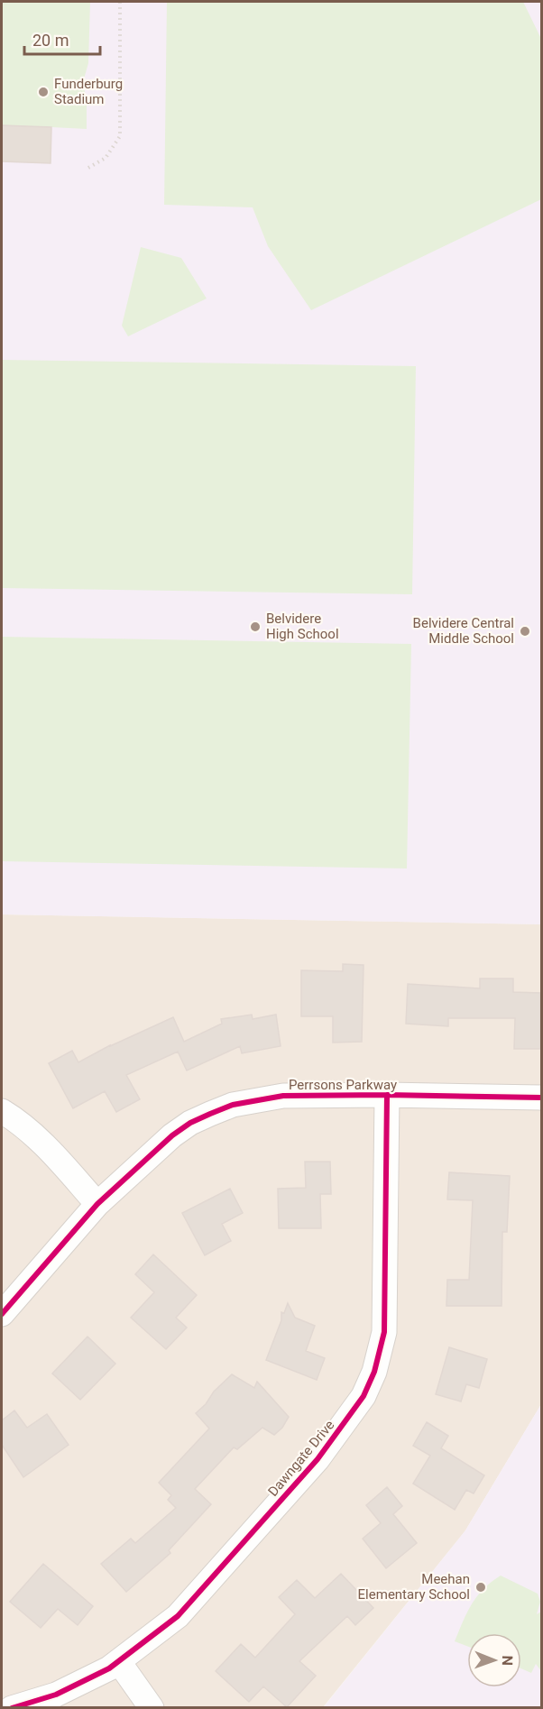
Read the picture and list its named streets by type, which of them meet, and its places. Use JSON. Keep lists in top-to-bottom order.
{
  "streets": {
    "street": ["Perrsons Parkway", "Dawngate Drive"]
  },
  "crossings": [
    ["Perrsons Parkway", "Dawngate Drive"]
  ],
  "places": [
    "Funderburg Stadium",
    "Belvidere High School",
    "Belvidere Central Middle School",
    "Meehan Elementary School"
  ],
  "scale_bar": "20 m",
  "north": "right"
}
